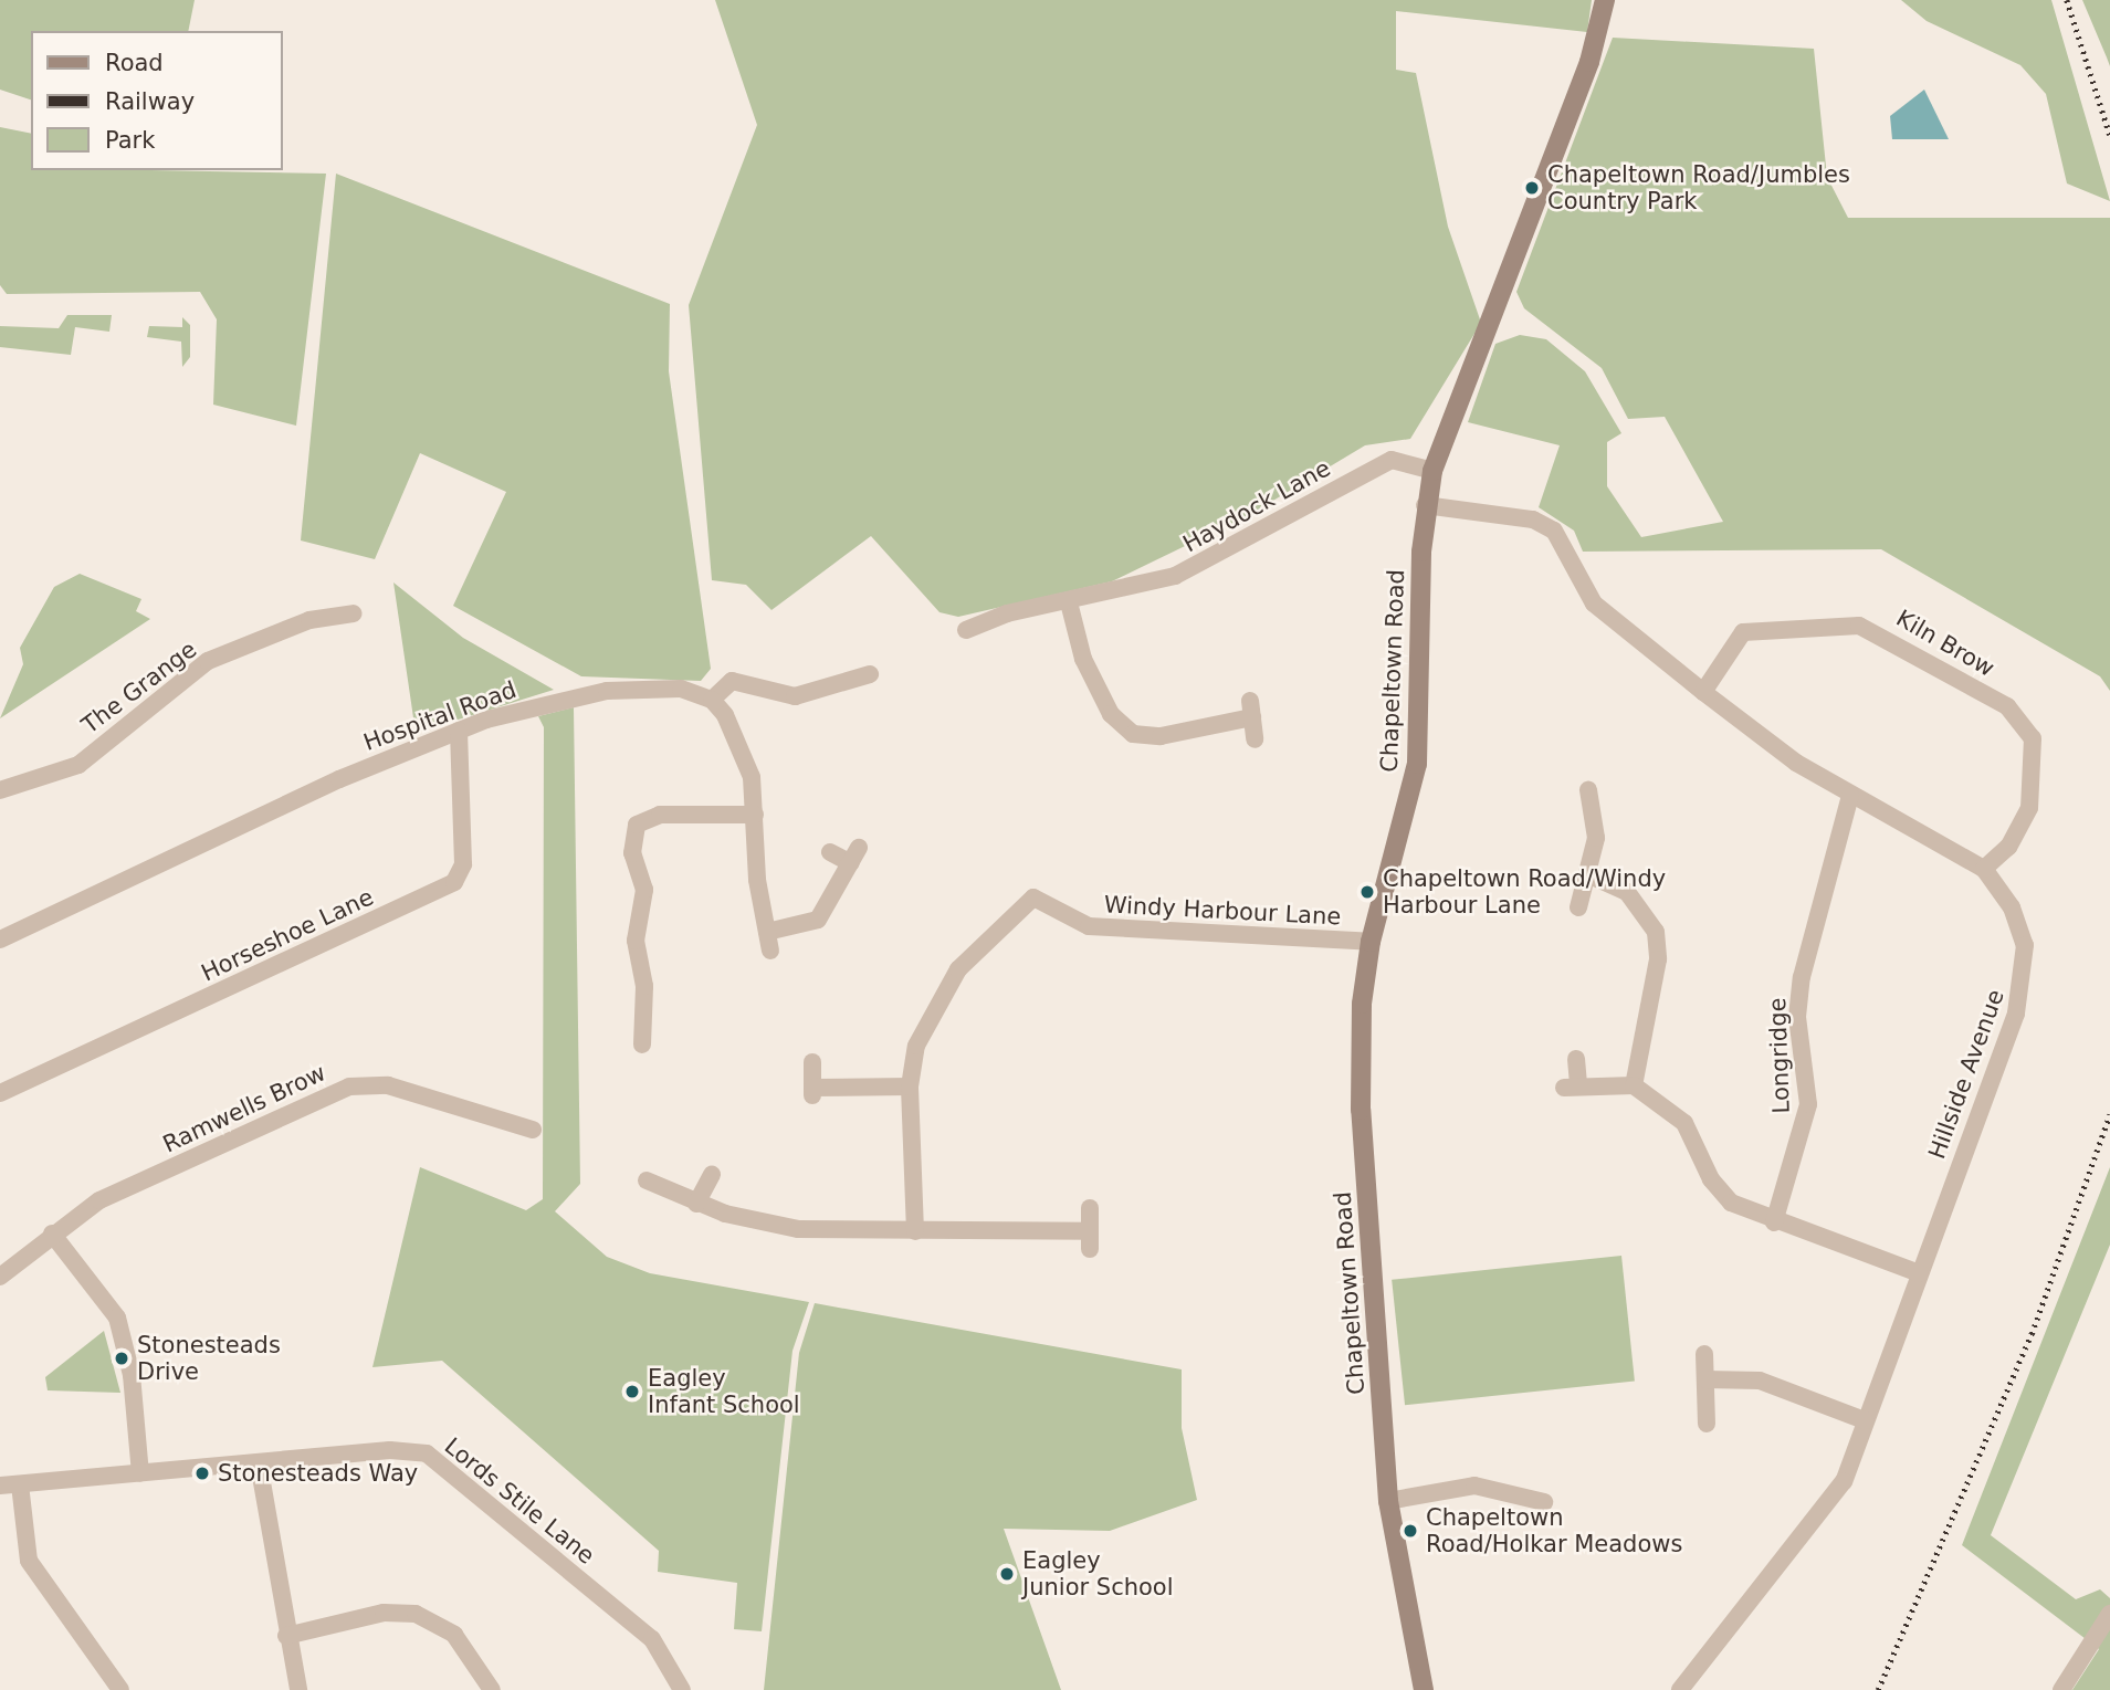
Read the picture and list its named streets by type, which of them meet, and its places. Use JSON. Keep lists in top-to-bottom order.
{
  "streets": {
    "main road": ["Chapeltown Road"],
    "street": [
      "Haydock Lane",
      "Kiln Brow",
      "The Grange",
      "Hospital Road",
      "Windy Harbour Lane",
      "Horseshoe Lane",
      "Longridge",
      "Hillside Avenue",
      "Ramwells Brow",
      "Lords Stile Lane"
    ]
  },
  "crossings": [
    ["Haydock Lane", "Chapeltown Road"],
    ["Kiln Brow", "Hillside Avenue"],
    ["Chapeltown Road", "Windy Harbour Lane"],
    ["Chapeltown Road", "Hillside Avenue"],
    ["Hospital Road", "Horseshoe Lane"],
    ["Longridge", "Hillside Avenue"]
  ],
  "places": [
    "Chapeltown Road/Jumbles Country Park",
    "Chapeltown Road/Windy Harbour Lane",
    "Stonesteads Drive",
    "Eagley Infant School",
    "Stonesteads Way",
    "Chapeltown Road/Holkar Meadows",
    "Eagley Junior School"
  ],
  "legend": ["Road", "Railway", "Park"]
}
